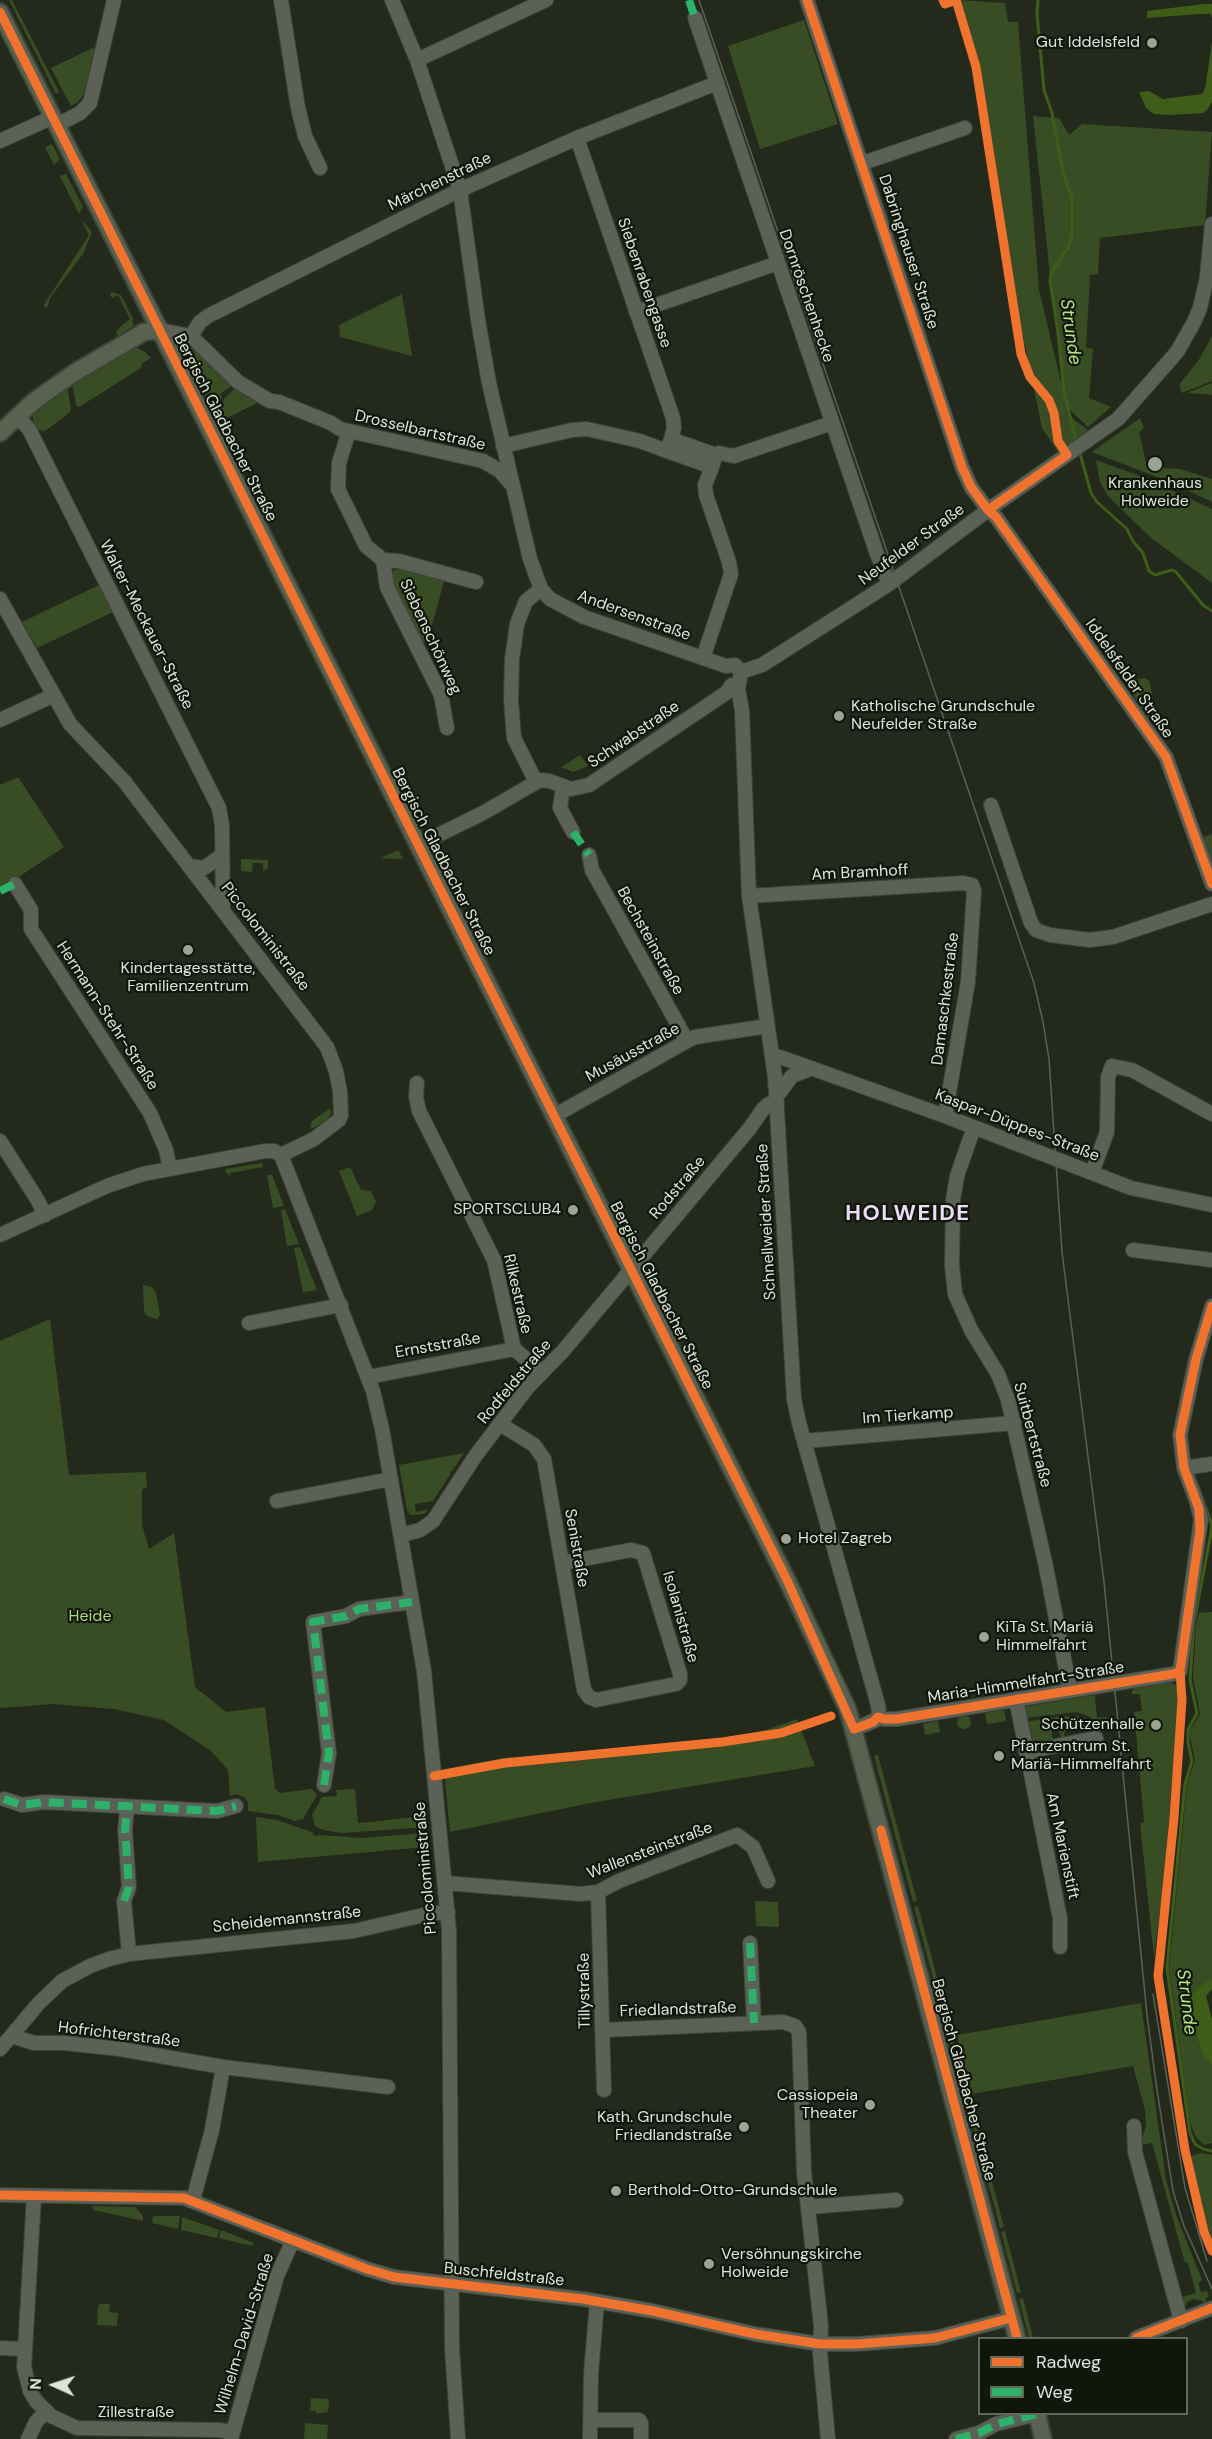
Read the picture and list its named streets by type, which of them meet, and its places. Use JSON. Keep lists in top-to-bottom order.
{
  "streets": {
    "main road": ["Bergisch Gladbacher Straße"],
    "street": [
      "Märchenstraße",
      "Dabringhauser Straße",
      "Siebenrabengasse",
      "Dornröschenhecke",
      "Drosselbartstraße",
      "Neufelder Straße",
      "Andersenstraße",
      "Walter-Meckauer-Straße",
      "Siebenschönweg",
      "Iddelsfelder Straße",
      "Schwabstraße",
      "Am Bramhoff",
      "Piccoloministraße",
      "Bechsteinstraße",
      "Damaschkestraße",
      "Hermann-Stehr-Straße",
      "Musäusstraße",
      "Kaspar-Düppes-Straße",
      "Rodstraße",
      "Schnellweider Straße",
      "Rilkestraße",
      "Ernststraße",
      "Rodfeldstraße",
      "Im Tierkamp",
      "Suitbertstraße",
      "Senistraße",
      "Isolanistraße",
      "Maria-Himmelfahrt-Straße",
      "Am Marienstift",
      "Wallensteinstraße",
      "Scheidemannstraße",
      "Tillystraße",
      "Friedlandstraße",
      "Hofrichterstraße",
      "Buschfeldstraße",
      "Wilhelm-David-Straße",
      "Zillestraße"
    ]
  },
  "crossings": [
    ["Märchenstraße", "Siebenrabengasse"],
    ["Märchenstraße", "Dornröschenhecke"],
    ["Märchenstraße", "Drosselbartstraße"],
    ["Dabringhauser Straße", "Neufelder Straße"],
    ["Dabringhauser Straße", "Iddelsfelder Straße"],
    ["Dornröschenhecke", "Neufelder Straße"],
    ["Bergisch Gladbacher Straße", "Musäusstraße"],
    ["Bergisch Gladbacher Straße", "Rodstraße"],
    ["Bergisch Gladbacher Straße", "Rodfeldstraße"],
    ["Bergisch Gladbacher Straße", "Buschfeldstraße"],
    ["Neufelder Straße", "Andersenstraße"],
    ["Neufelder Straße", "Iddelsfelder Straße"],
    ["Walter-Meckauer-Straße", "Piccoloministraße"],
    ["Schwabstraße", "Schnellweider Straße"],
    ["Am Bramhoff", "Damaschkestraße"],
    ["Am Bramhoff", "Schnellweider Straße"],
    ["Piccoloministraße", "Ernststraße"],
    ["Piccoloministraße", "Rodfeldstraße"],
    ["Piccoloministraße", "Wallensteinstraße"],
    ["Piccoloministraße", "Scheidemannstraße"],
    ["Piccoloministraße", "Buschfeldstraße"],
    ["Bechsteinstraße", "Musäusstraße"],
    ["Damaschkestraße", "Kaspar-Düppes-Straße"],
    ["Musäusstraße", "Schnellweider Straße"],
    ["Kaspar-Düppes-Straße", "Schnellweider Straße"],
    ["Kaspar-Düppes-Straße", "Suitbertstraße"],
    ["Rodstraße", "Schnellweider Straße"],
    ["Rodstraße", "Rodfeldstraße"],
    ["Schnellweider Straße", "Im Tierkamp"],
    ["Schnellweider Straße", "Maria-Himmelfahrt-Straße"],
    ["Rilkestraße", "Ernststraße"],
    ["Rilkestraße", "Rodfeldstraße"],
    ["Rodfeldstraße", "Senistraße"],
    ["Im Tierkamp", "Suitbertstraße"],
    ["Suitbertstraße", "Maria-Himmelfahrt-Straße"],
    ["Senistraße", "Isolanistraße"],
    ["Maria-Himmelfahrt-Straße", "Am Marienstift"],
    ["Wallensteinstraße", "Tillystraße"],
    ["Scheidemannstraße", "Hofrichterstraße"],
    ["Tillystraße", "Friedlandstraße"],
    ["Friedlandstraße", "Buschfeldstraße"],
    ["Buschfeldstraße", "Wilhelm-David-Straße"],
    ["Wilhelm-David-Straße", "Zillestraße"]
  ],
  "districts": ["HOLWEIDE"],
  "water": ["Strunde"],
  "parks": ["Heide"],
  "places": [
    "Gut Iddelsfeld",
    "Krankenhaus Holweide",
    "Katholische Grundschule Neufelder Straße",
    "Kindertagesstätte, Familienzentrum",
    "SPORTSCLUB4",
    "Hotel Zagreb",
    "KiTa St. Mariä Himmelfahrt",
    "Schützenhalle",
    "Pfarrzentrum St. Mariä-Himmelfahrt",
    "Cassiopeia Theater",
    "Kath. Grundschule Friedlandstraße",
    "Berthold-Otto-Grundschule",
    "Versöhnungskirche Holweide"
  ],
  "legend": ["Radweg", "Weg"],
  "north": "left"
}
